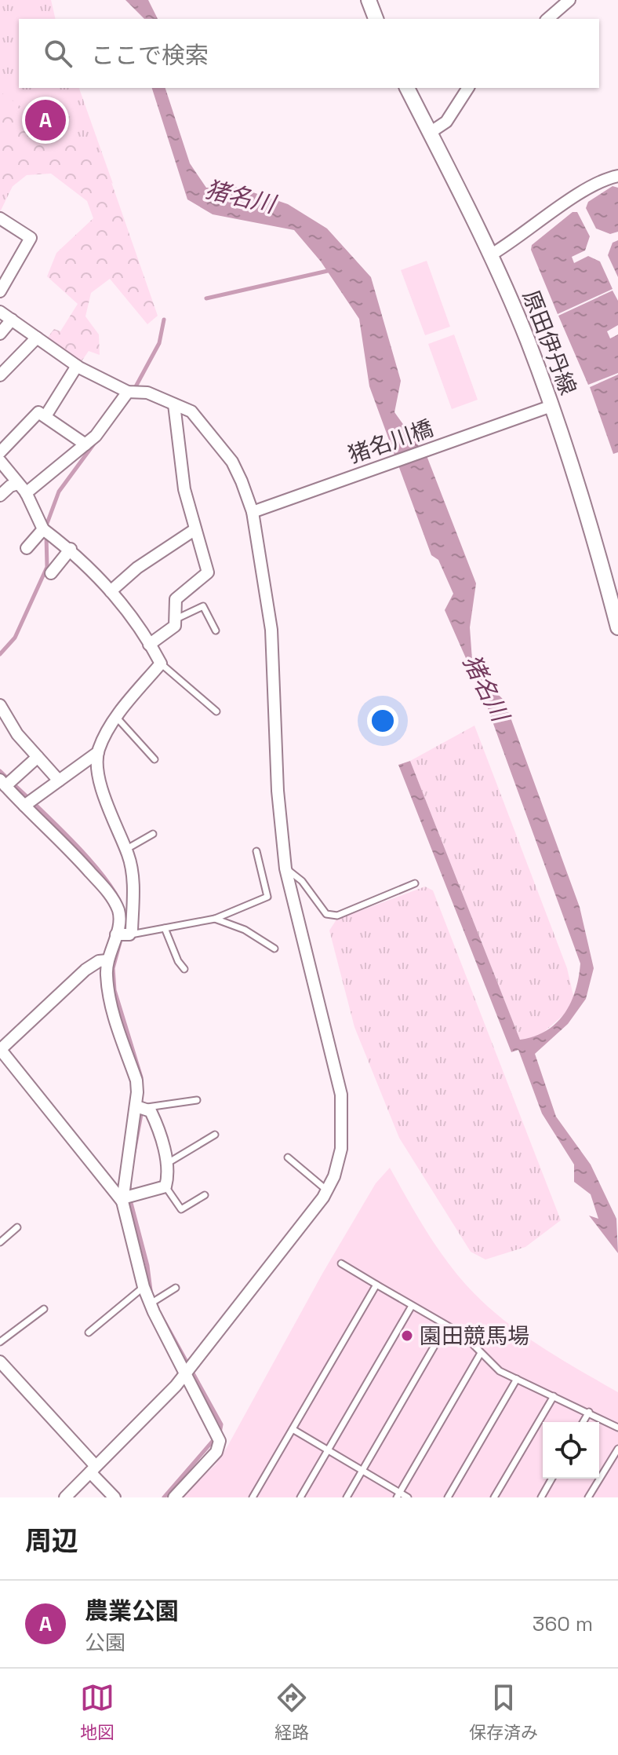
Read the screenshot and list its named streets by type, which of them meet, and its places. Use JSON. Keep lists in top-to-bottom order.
{
  "streets": {
    "street": ["原田伊丹線", "猪名川橋"]
  },
  "crossings": [
    ["原田伊丹線", "猪名川橋"]
  ],
  "water": ["猪名川"],
  "places": ["園田競馬場"],
  "page": {
    "search": "ここで検索",
    "pins": "A",
    "heading": "周辺",
    "list": [
      {
        "mark": "A",
        "name": "農業公園",
        "note": "公園",
        "value": "360 m"
      }
    ],
    "nav": ["地図", "経路", "保存済み"]
  }
}
